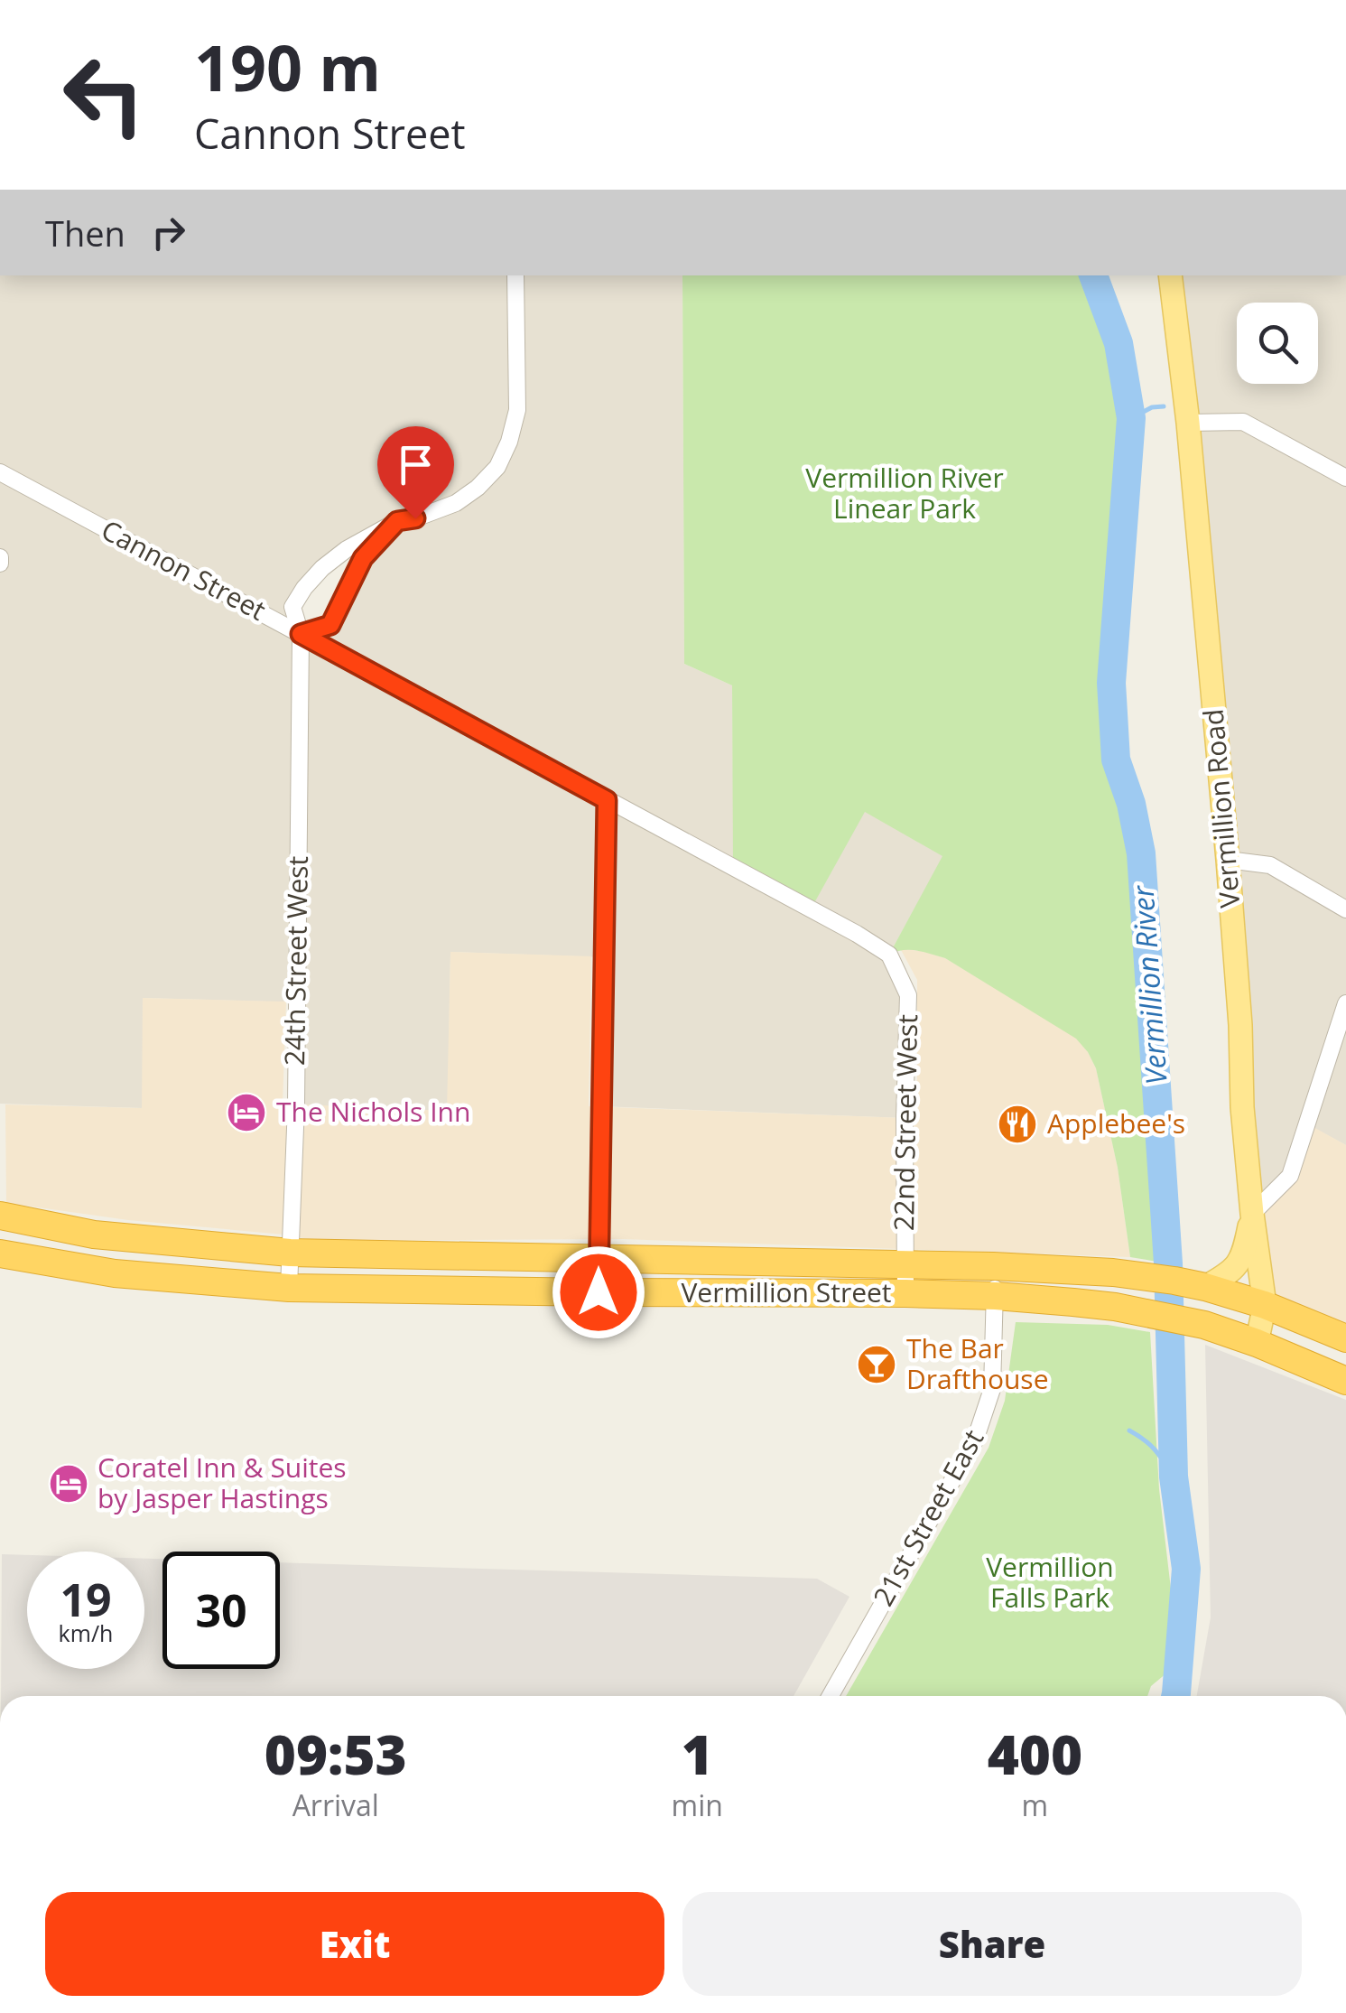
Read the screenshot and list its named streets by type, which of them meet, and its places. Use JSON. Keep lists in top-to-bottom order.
{
  "streets": {
    "highway": ["Vermillion Street"],
    "main road": ["Vermillion Road"],
    "street": [
      "Cannon Street",
      "24th Street West",
      "22nd Street West",
      "21st Street East"
    ]
  },
  "crossings": [
    ["Cannon Street", "24th Street West"],
    ["Cannon Street", "22nd Street West"],
    ["Vermillion Road", "Vermillion Street"],
    ["24th Street West", "Vermillion Street"],
    ["22nd Street West", "Vermillion Street"],
    ["Vermillion Street", "21st Street East"]
  ],
  "water": ["Vermillion River"],
  "parks": ["Vermillion River Linear Park", "Vermillion Falls Park"],
  "places": {
    "hotel": ["The Nichols Inn", "Coratel Inn & Suites by Jasper Hastings"],
    "restaurant": ["Applebee's"],
    "bar": ["The Bar Drafthouse"]
  },
  "page": {
    "turn": ["190 m", "Cannon Street"],
    "then": "Then",
    "speed": "19 km/h",
    "limit": "30",
    "eta": [
      "09:53",
      "Arrival",
      "1",
      "min",
      "400",
      "m"
    ],
    "buttons": ["Exit", "Share"]
  }
}
